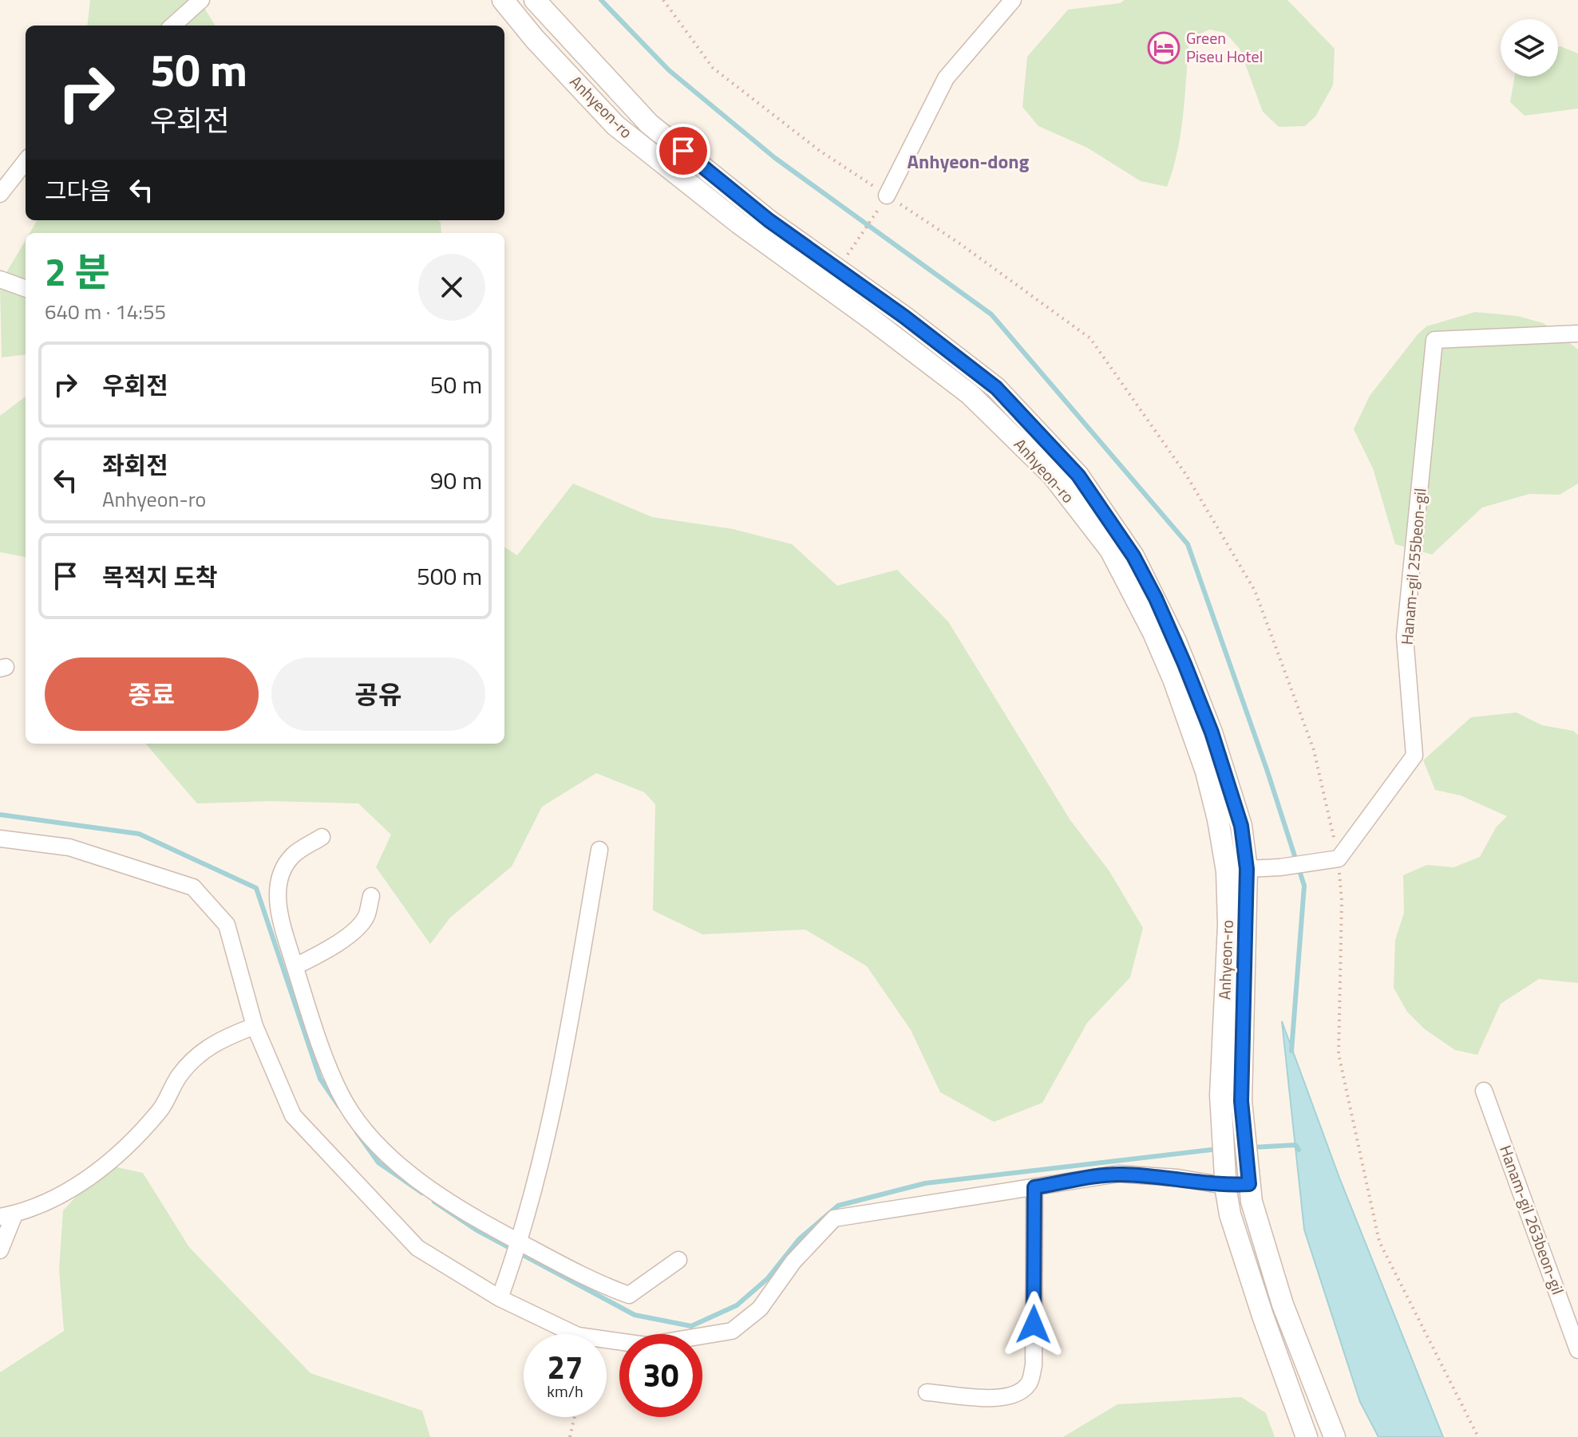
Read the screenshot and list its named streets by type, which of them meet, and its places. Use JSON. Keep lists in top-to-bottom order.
{
  "streets": {
    "street": ["Anhyeon-ro", "Hanam-gil 255beon-gil", "Hanam-gil 263beon-gil"]
  },
  "crossings": [
    ["Anhyeon-ro", "Hanam-gil 255beon-gil"]
  ],
  "districts": ["Anhyeon-dong"],
  "places": {
    "hotel": ["Green Piseu Hotel"]
  },
  "page": {
    "turn": ["50 m", "우회전"],
    "then": "그다음",
    "heading": ["2 분", "640 m · 14:55"],
    "list": [
      {
        "name": "우회전",
        "value": "50 m"
      },
      {
        "name": "좌회전",
        "note": "Anhyeon-ro",
        "value": "90 m"
      },
      {
        "name": "목적지 도착",
        "value": "500 m"
      }
    ],
    "buttons": ["종료", "공유"],
    "speed": "27 km/h",
    "limit": "30"
  }
}
